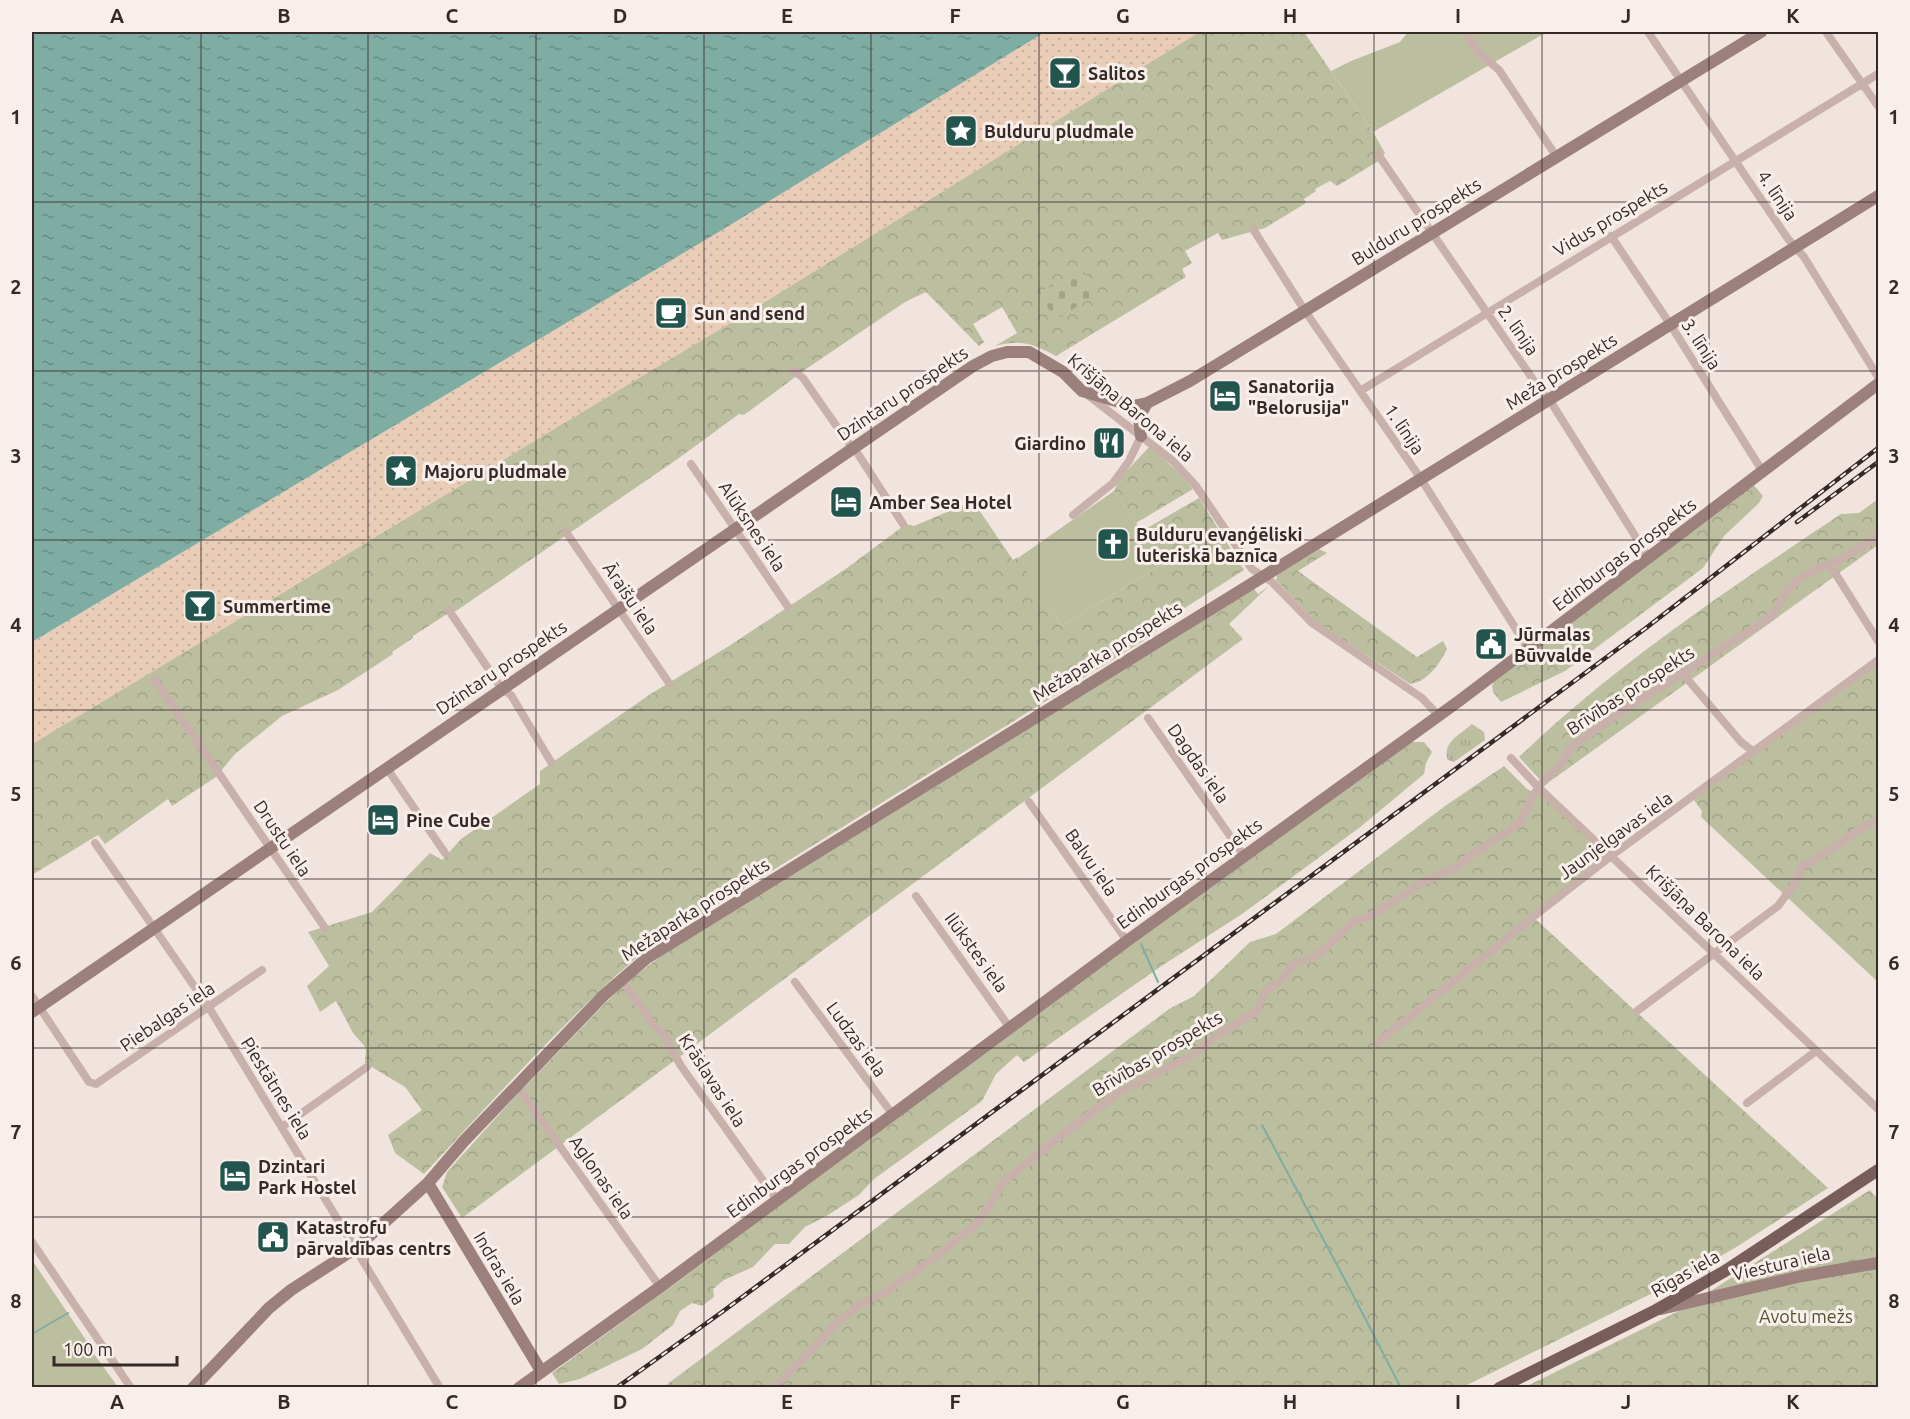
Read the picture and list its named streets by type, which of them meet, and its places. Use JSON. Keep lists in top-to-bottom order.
{
  "streets": {
    "main road": ["Rīgas iela"],
    "street": [
      "4. līnija",
      "Vidus prospekts",
      "Bulduru prospekts",
      "2. līnija",
      "3. līnija",
      "Meža prospekts",
      "Dzintaru prospekts",
      "Krišjāņa Barona iela",
      "1. līnija",
      "Alūksnes iela",
      "Edinburgas prospekts",
      "Āraišu iela",
      "Mežaparka prospekts",
      "Brīvības prospekts",
      "Dagdas iela",
      "Jaunjelgavas iela",
      "Drustu iela",
      "Balvu iela",
      "Ilūkstes iela",
      "Piebalgas iela",
      "Ludzas iela",
      "Krāslavas iela",
      "Piestātnes iela",
      "Aglonas iela",
      "Viestura iela",
      "Indras iela"
    ]
  },
  "crossings": [
    ["4. līnija", "Vidus prospekts"],
    ["4. līnija", "Bulduru prospekts"],
    ["4. līnija", "Meža prospekts"],
    ["Vidus prospekts", "2. līnija"],
    ["Vidus prospekts", "3. līnija"],
    ["Vidus prospekts", "1. līnija"],
    ["Bulduru prospekts", "2. līnija"],
    ["Bulduru prospekts", "Krišjāņa Barona iela"],
    ["Bulduru prospekts", "1. līnija"],
    ["2. līnija", "Meža prospekts"],
    ["2. līnija", "Edinburgas prospekts"],
    ["3. līnija", "Meža prospekts"],
    ["3. līnija", "Edinburgas prospekts"],
    ["Meža prospekts", "Krišjāņa Barona iela"],
    ["Meža prospekts", "1. līnija"],
    ["Meža prospekts", "Mežaparka prospekts"],
    ["Dzintaru prospekts", "Krišjāņa Barona iela"],
    ["Dzintaru prospekts", "Alūksnes iela"],
    ["Dzintaru prospekts", "Āraišu iela"],
    ["Dzintaru prospekts", "Drustu iela"],
    ["Dzintaru prospekts", "Piebalgas iela"],
    ["Dzintaru prospekts", "Piestātnes iela"],
    ["Krišjāņa Barona iela", "Edinburgas prospekts"],
    ["Krišjāņa Barona iela", "Mežaparka prospekts"],
    ["Krišjāņa Barona iela", "Brīvības prospekts"],
    ["Krišjāņa Barona iela", "Jaunjelgavas iela"],
    ["1. līnija", "Edinburgas prospekts"],
    ["Edinburgas prospekts", "Dagdas iela"],
    ["Edinburgas prospekts", "Balvu iela"],
    ["Edinburgas prospekts", "Ilūkstes iela"],
    ["Edinburgas prospekts", "Ludzas iela"],
    ["Edinburgas prospekts", "Krāslavas iela"],
    ["Edinburgas prospekts", "Aglonas iela"],
    ["Edinburgas prospekts", "Indras iela"],
    ["Mežaparka prospekts", "Krāslavas iela"],
    ["Mežaparka prospekts", "Piestātnes iela"],
    ["Mežaparka prospekts", "Aglonas iela"],
    ["Mežaparka prospekts", "Indras iela"],
    ["Piebalgas iela", "Piestātnes iela"],
    ["Viestura iela", "Rīgas iela"]
  ],
  "parks": ["Avotu mežs"],
  "places": {
    "bar": ["Salitos", "Summertime"],
    "place": ["Bulduru pludmale", "Majoru pludmale"],
    "cafe": ["Sun and send"],
    "hotel": [
      "Sanatorija \"Belorusija\"",
      "Amber Sea Hotel",
      "Pine Cube",
      "Dzintari Park Hostel"
    ],
    "restaurant": ["Giardino"],
    "church": ["Bulduru evaņģēliski luteriskā baznīca"],
    "public building": ["Jūrmalas Būvvalde", "Katastrofu pārvaldības centrs"]
  },
  "scale_bar": "100 m",
  "grid": {
    "columns": [
      "A",
      "B",
      "C",
      "D",
      "E",
      "F",
      "G",
      "H",
      "I",
      "J",
      "K"
    ],
    "rows": [
      "1",
      "2",
      "3",
      "4",
      "5",
      "6",
      "7",
      "8"
    ]
  }
}
